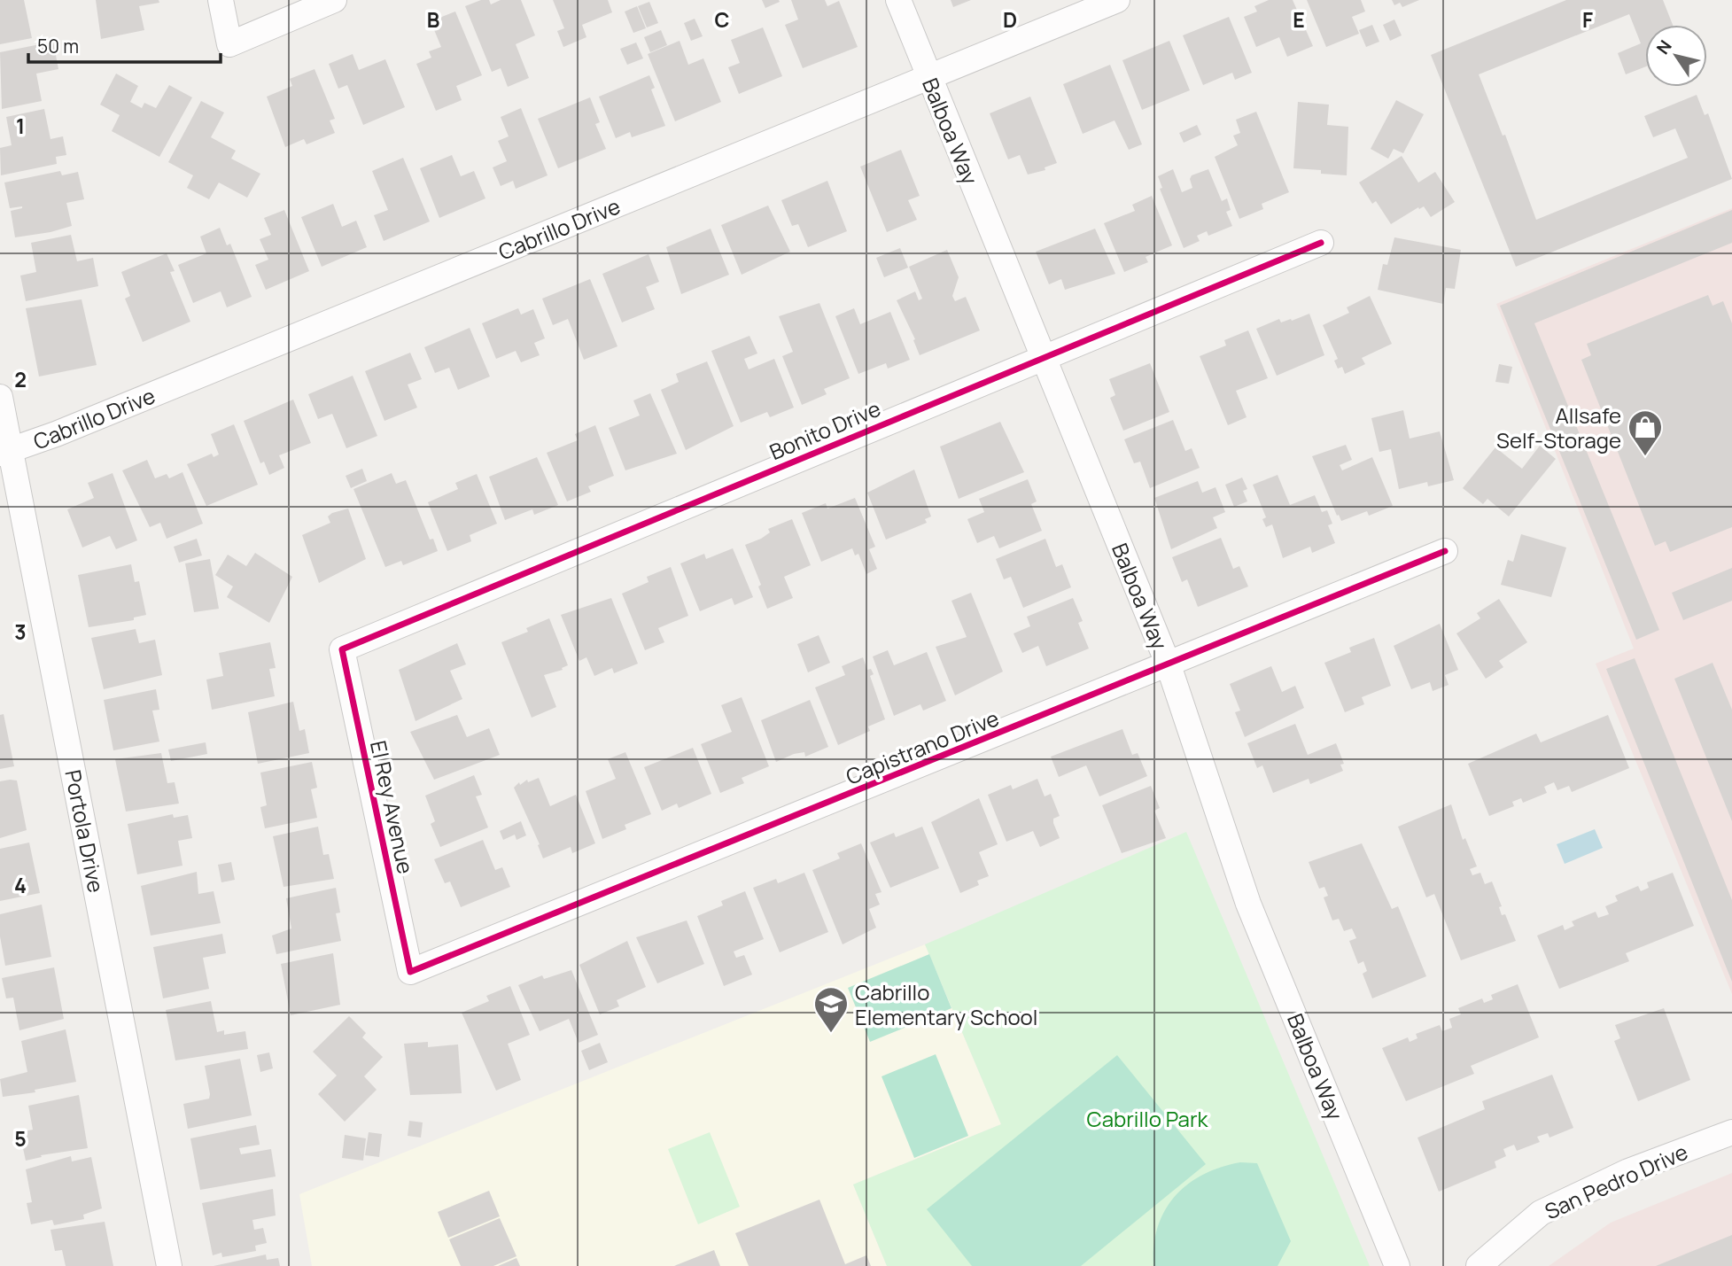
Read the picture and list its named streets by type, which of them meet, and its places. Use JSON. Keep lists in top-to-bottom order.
{
  "streets": {
    "street": [
      "Balboa Way",
      "Cabrillo Drive",
      "Bonito Drive",
      "Capistrano Drive",
      "El Rey Avenue",
      "Portola Drive",
      "San Pedro Drive"
    ]
  },
  "crossings": [
    ["Balboa Way", "Cabrillo Drive"],
    ["Balboa Way", "Bonito Drive"],
    ["Balboa Way", "Capistrano Drive"],
    ["Cabrillo Drive", "Portola Drive"],
    ["Bonito Drive", "El Rey Avenue"],
    ["Capistrano Drive", "El Rey Avenue"]
  ],
  "parks": ["Cabrillo Park"],
  "places": {
    "shop": ["Allsafe Self-Storage"],
    "school or university": ["Cabrillo Elementary School"]
  },
  "scale_bar": "50 m",
  "north": "top left",
  "grid": {
    "columns": [
      "B",
      "C",
      "D",
      "E",
      "F"
    ],
    "rows": [
      "1",
      "2",
      "3",
      "4",
      "5"
    ]
  }
}
